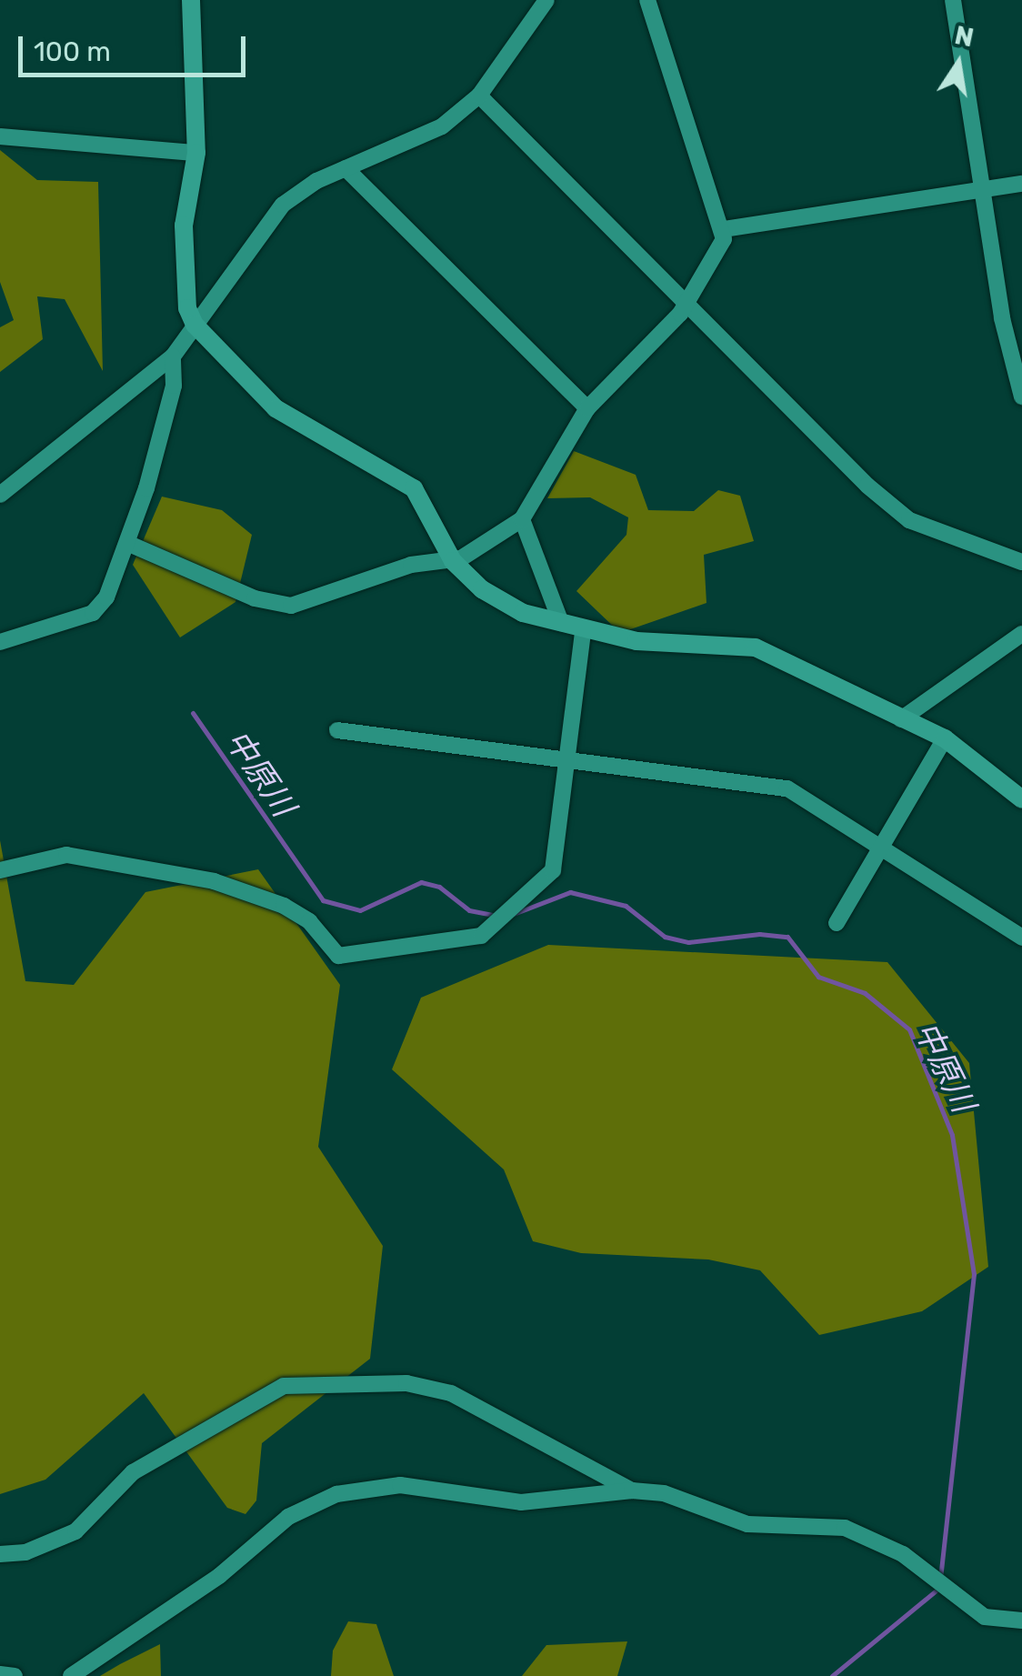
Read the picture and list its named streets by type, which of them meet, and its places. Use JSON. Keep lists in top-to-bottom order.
{
  "water": ["中原川"],
  "scale_bar": "100 m",
  "north": "top"
}
